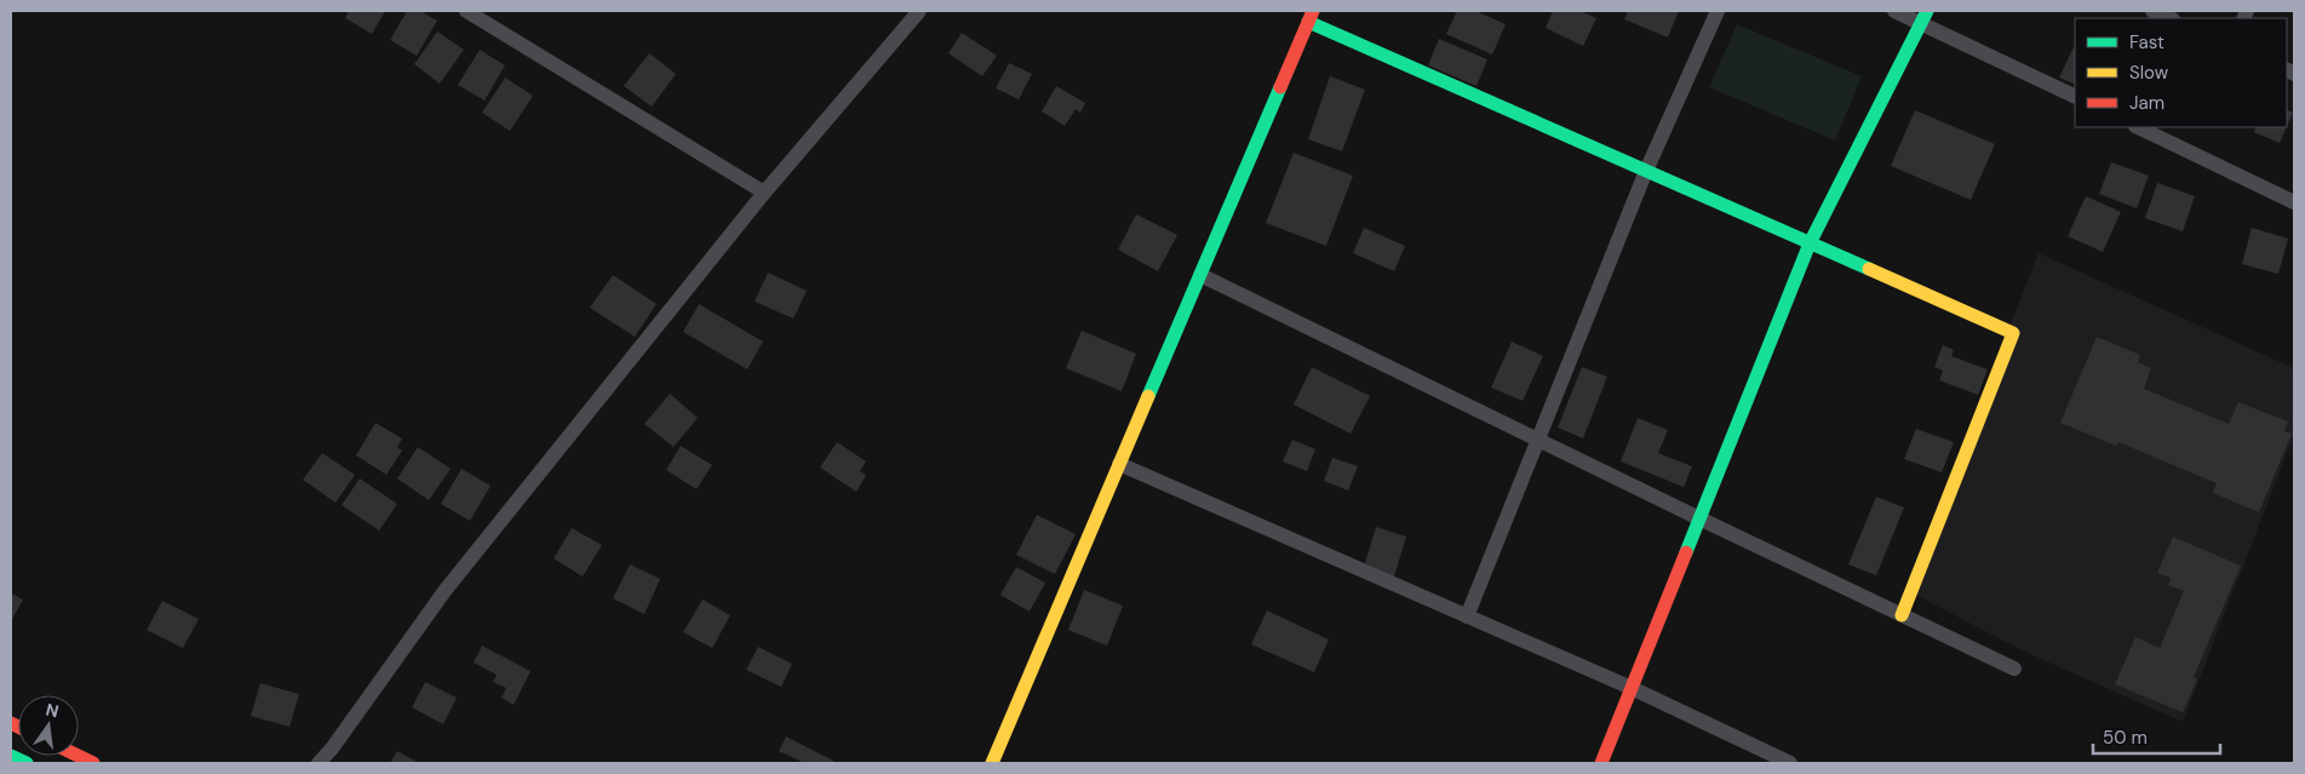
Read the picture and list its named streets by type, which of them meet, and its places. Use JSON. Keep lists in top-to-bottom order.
{
  "legend": ["Fast", "Slow", "Jam"],
  "scale_bar": "50 m",
  "north": "top"
}
